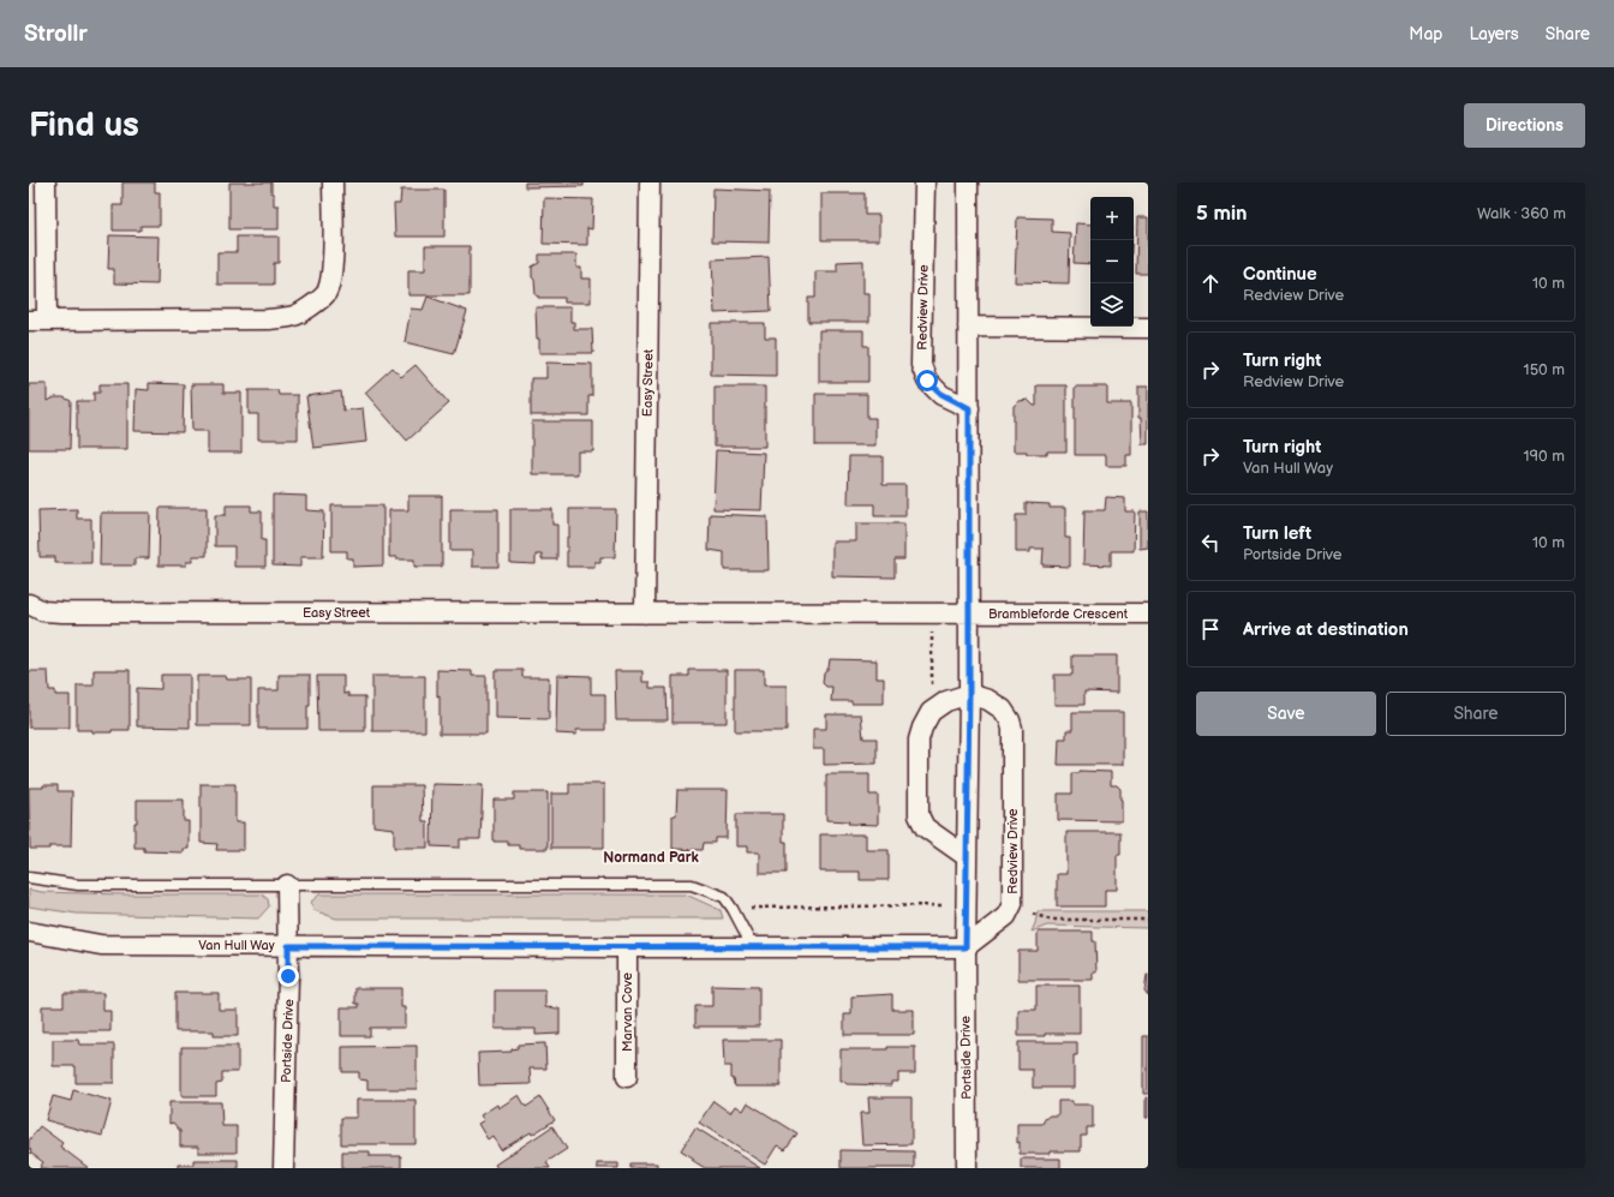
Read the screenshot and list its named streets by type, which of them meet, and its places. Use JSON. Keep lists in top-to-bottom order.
{
  "streets": {
    "street": [
      "Redview Drive",
      "Easy Street",
      "Brambleforde Crescent",
      "Van Hull Way",
      "Marvan Cove",
      "Portside Drive"
    ]
  },
  "crossings": [
    ["Redview Drive", "Van Hull Way"],
    ["Redview Drive", "Portside Drive"],
    ["Easy Street", "Brambleforde Crescent"],
    ["Van Hull Way", "Marvan Cove"],
    ["Van Hull Way", "Portside Drive"]
  ],
  "districts": ["Normand Park"],
  "page": {
    "header": "Strollr",
    "nav": ["Map", "Layers", "Share"],
    "buttons": [
      "Directions",
      ["Save", "Share"]
    ],
    "title": "Find us",
    "heading": ["5 min", "Walk · 360 m"],
    "map_buttons": ["+", "−"],
    "list": [
      ["Continue", "Redview Drive", "10 m"],
      ["Turn right", "Redview Drive", "150 m"],
      ["Turn right", "Van Hull Way", "190 m"],
      ["Turn left", "Portside Drive", "10 m"],
      "Arrive at destination"
    ]
  }
}
